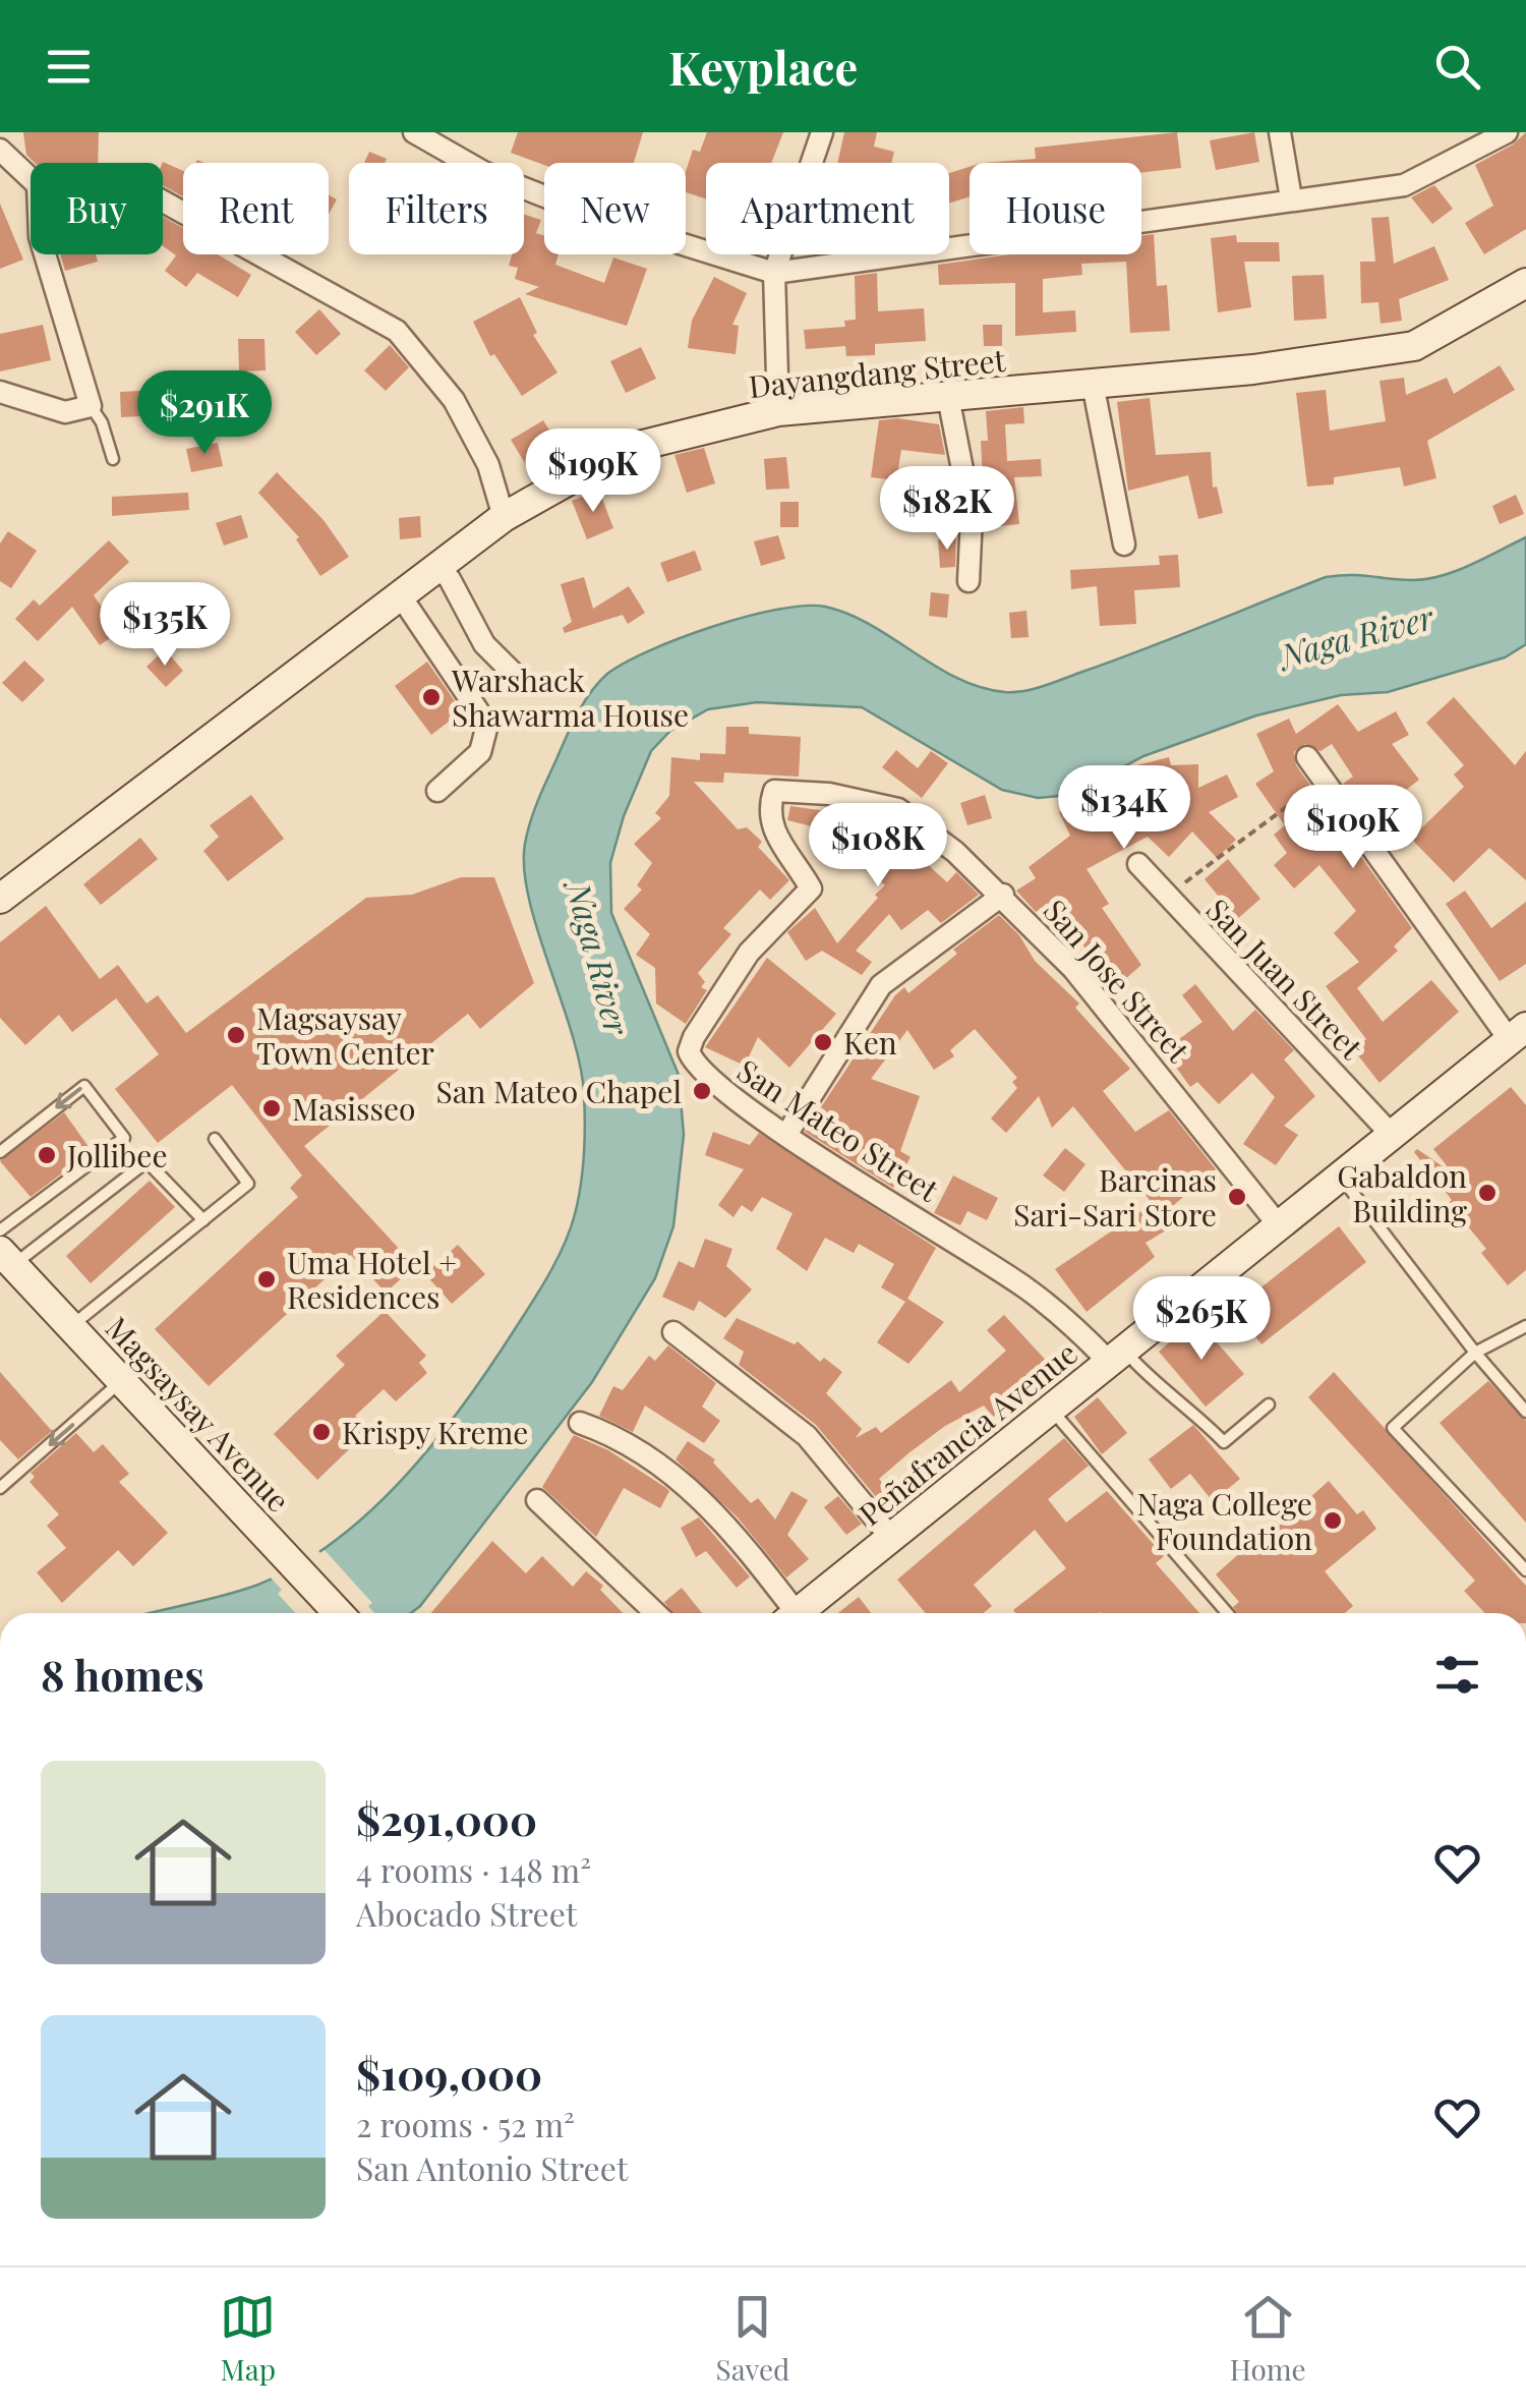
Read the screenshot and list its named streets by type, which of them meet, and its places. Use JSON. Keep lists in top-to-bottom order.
{
  "streets": {
    "main road": ["Dayangdang Street", "Magsaysay Avenue", "Peñafrancia Avenue"],
    "street": ["San Juan Street", "San Jose Street", "San Mateo Street"]
  },
  "crossings": [
    ["San Juan Street", "Peñafrancia Avenue"],
    ["San Jose Street", "San Mateo Street"],
    ["San Jose Street", "Peñafrancia Avenue"],
    ["San Mateo Street", "Peñafrancia Avenue"]
  ],
  "water": ["Naga River"],
  "places": [
    "Warshack Shawarma House",
    "Magsaysay Town Center",
    "Ken",
    "San Mateo Chapel",
    "Masisseo",
    "Jollibee",
    "Gabaldon Building",
    "Barcinas Sari-Sari Store",
    "Uma Hotel + Residences",
    "Krispy Kreme",
    "Naga College Foundation"
  ],
  "page": {
    "header": "Keyplace",
    "chip": [
      "Buy",
      "Rent",
      "Filters",
      "New",
      "Apartment",
      "House"
    ],
    "price": [
      "$291K",
      "$199K",
      "$182K",
      "$135K",
      "$134K",
      "$109K",
      "$108K",
      "$265K"
    ],
    "heading": "8 homes",
    "list": [
      {
        "name": "$291,000",
        "note": "4 rooms · 148 m² · Abocado Street"
      },
      {
        "name": "$109,000",
        "note": "2 rooms · 52 m² · San Antonio Street"
      }
    ],
    "tabs": ["Map", "Saved", "Home"]
  }
}
